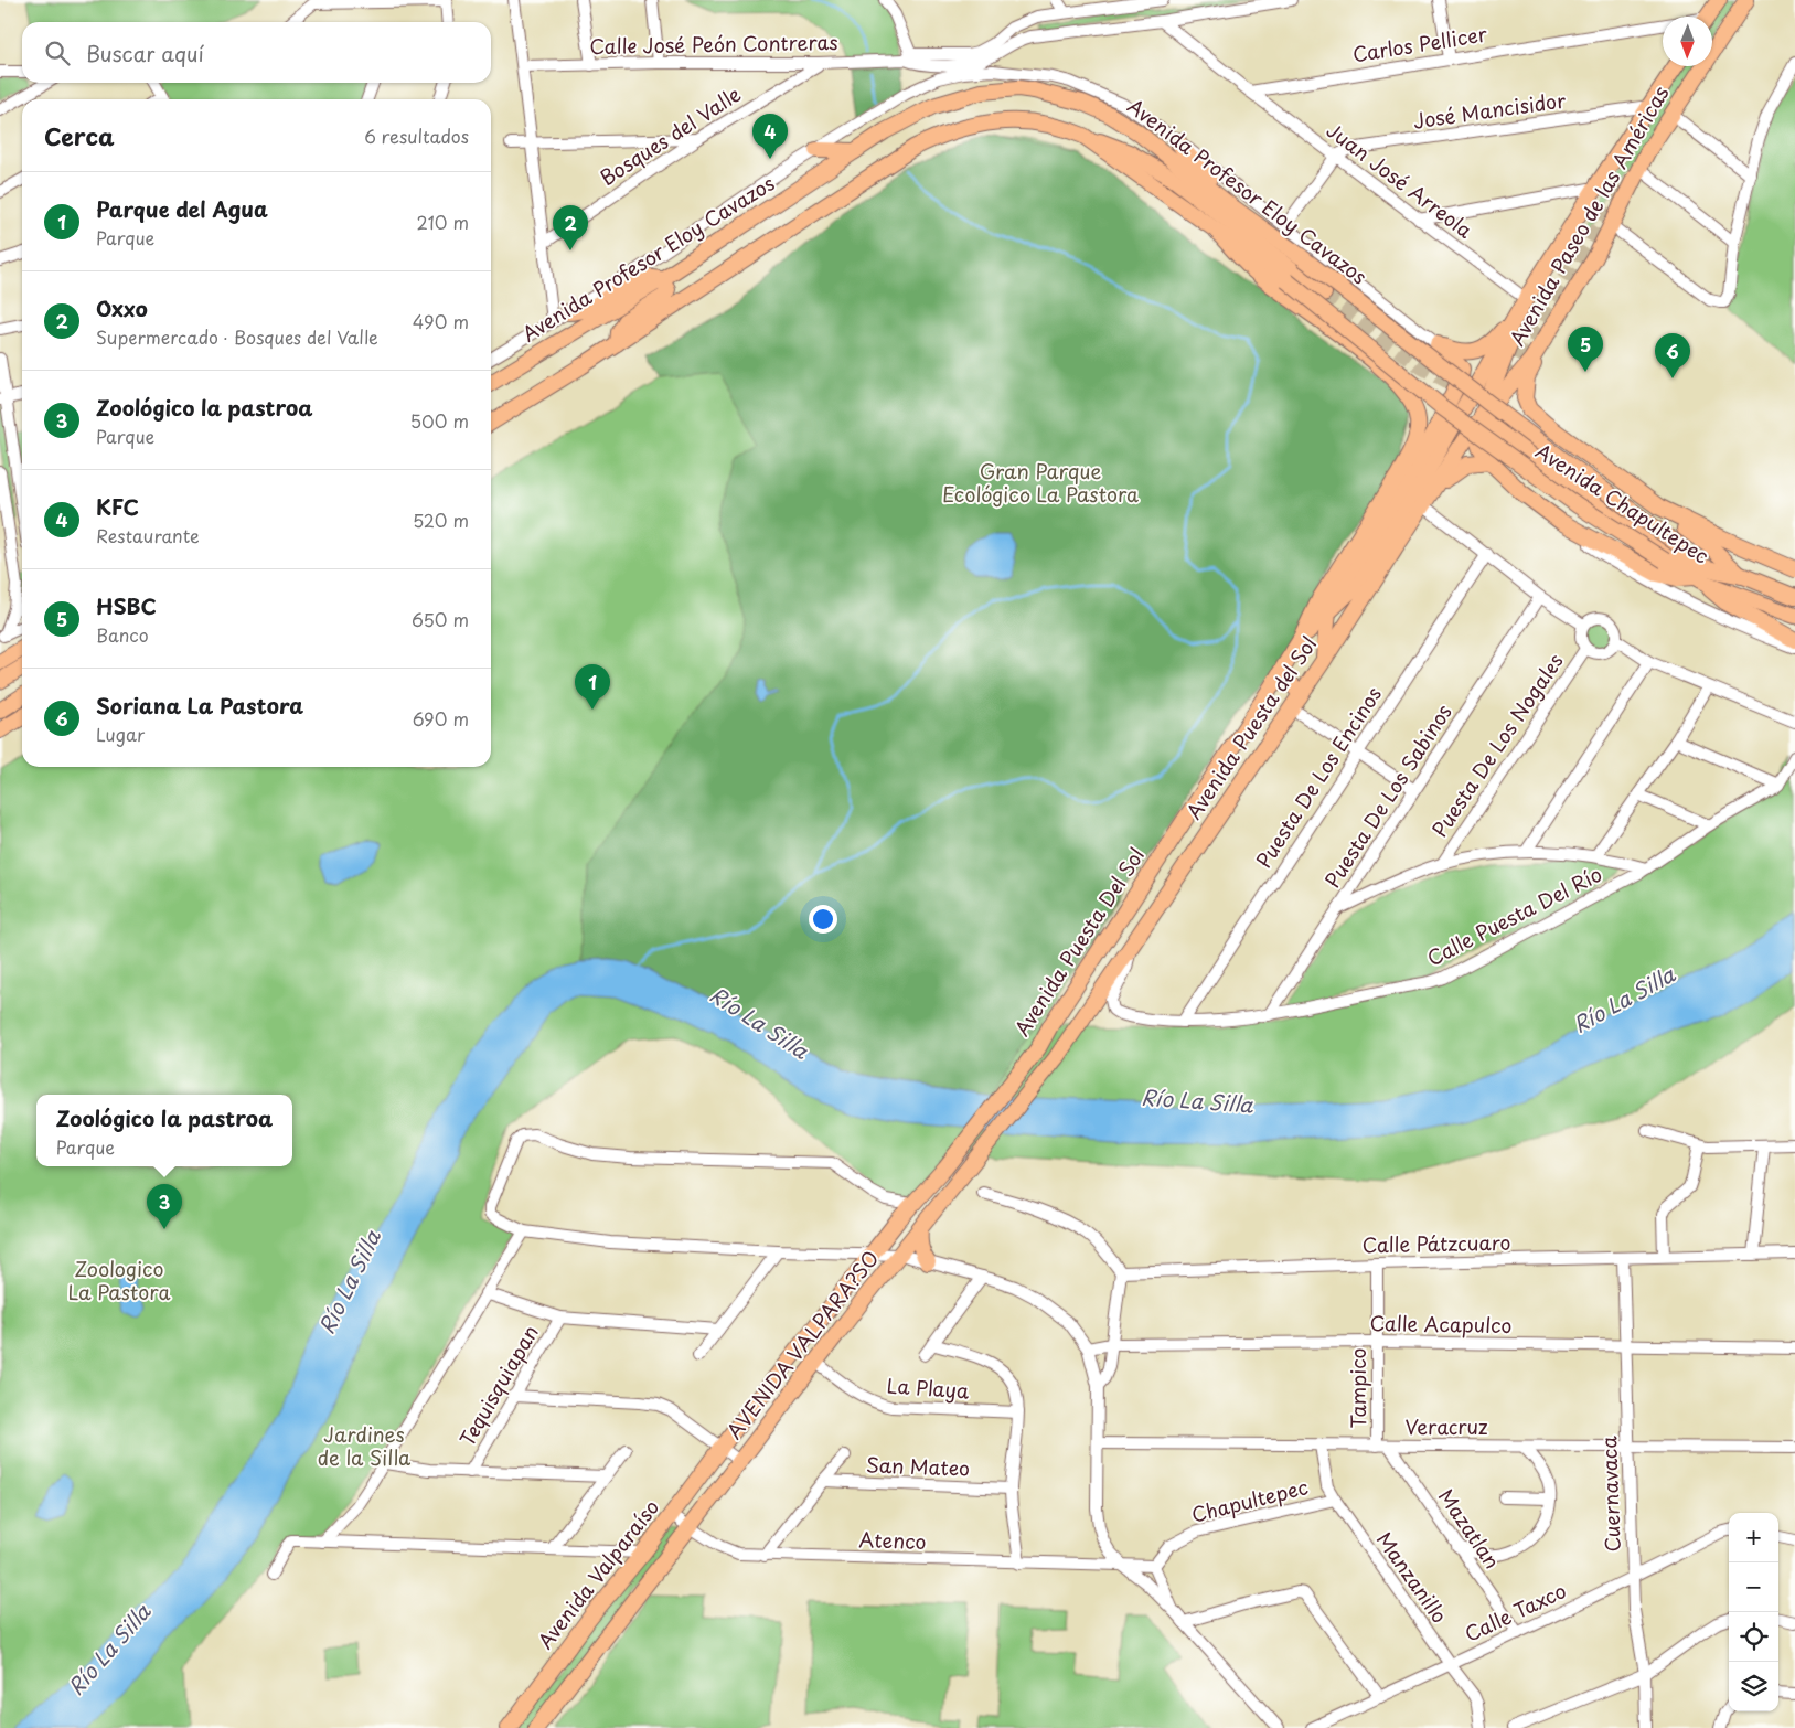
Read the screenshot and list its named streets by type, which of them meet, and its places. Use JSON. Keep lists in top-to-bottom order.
{
  "streets": {
    "main road": [
      "Avenida Profesor Eloy Cavazos",
      "Avenida Paseo de las Américas",
      "Avenida Chapultepec",
      "Avenida Puesta del Sol",
      "Avenida Puesta Del Sol",
      "AVENIDA VALPARA?SO",
      "Avenida Valparaíso"
    ],
    "street": [
      "Calle José Peón Contreras",
      "Carlos Pellicer",
      "José Mancisidor",
      "Bosques del Valle",
      "Juan José Arreola",
      "Puesta De Los Nogales",
      "Puesta De Los Encinos",
      "Puesta De Los Sabinos",
      "Calle Puesta Del Río",
      "Calle Pátzcuaro",
      "Calle Acapulco",
      "Tequisquiapan",
      "Tampico",
      "La Playa",
      "Veracruz",
      "San Mateo",
      "Cuernavaca",
      "Chapultepec",
      "Mazatlan",
      "Atenco",
      "Manzanillo",
      "Calle Taxco"
    ]
  },
  "crossings": [
    ["Calle José Peón Contreras", "Bosques del Valle"],
    ["Carlos Pellicer", "Juan José Arreola"],
    ["José Mancisidor", "Juan José Arreola"],
    ["José Mancisidor", "Avenida Paseo de las Américas"],
    ["Juan José Arreola", "Avenida Paseo de las Américas"],
    ["Avenida Profesor Eloy Cavazos", "Avenida Paseo de las Américas"],
    ["Avenida Profesor Eloy Cavazos", "Avenida Chapultepec"],
    ["Avenida Profesor Eloy Cavazos", "Avenida Puesta del Sol"],
    ["Avenida Paseo de las Américas", "Avenida Chapultepec"],
    ["Avenida Paseo de las Américas", "Avenida Puesta del Sol"],
    ["Avenida Chapultepec", "Avenida Puesta del Sol"],
    ["Avenida Puesta del Sol", "Calle Puesta Del Río"],
    ["Avenida Puesta del Sol", "Avenida Puesta Del Sol"],
    ["Puesta De Los Encinos", "Calle Puesta Del Río"],
    ["Puesta De Los Sabinos", "Calle Puesta Del Río"],
    ["Avenida Puesta Del Sol", "AVENIDA VALPARA?SO"],
    ["Calle Pátzcuaro", "Tampico"],
    ["Calle Pátzcuaro", "Cuernavaca"],
    ["Calle Acapulco", "Tampico"],
    ["Calle Acapulco", "Cuernavaca"],
    ["AVENIDA VALPARA?SO", "La Playa"],
    ["AVENIDA VALPARA?SO", "Avenida Valparaíso"],
    ["Tampico", "Veracruz"],
    ["Tampico", "Mazatlan"],
    ["Veracruz", "Cuernavaca"],
    ["Veracruz", "Mazatlan"],
    ["Veracruz", "Manzanillo"],
    ["Cuernavaca", "Calle Taxco"],
    ["Chapultepec", "Manzanillo"],
    ["Mazatlan", "Calle Taxco"],
    ["Atenco", "Avenida Valparaíso"],
    ["Manzanillo", "Calle Taxco"]
  ],
  "water": ["Río La Silla"],
  "parks": ["Gran Parque Ecológico La Pastora", "Zoologico La Pastora", "Jardines de la Silla"],
  "north": "bottom",
  "page": {
    "search": "Buscar aquí",
    "heading": ["Cerca", "6 resultados"],
    "pins": [
      "4",
      "2",
      "5",
      "6",
      "1",
      "3"
    ],
    "list": [
      {
        "mark": "1",
        "name": "Parque del Agua",
        "note": "Parque",
        "value": "210 m"
      },
      {
        "mark": "2",
        "name": "Oxxo",
        "note": "Supermercado · Bosques del Valle",
        "value": "490 m"
      },
      {
        "mark": "3",
        "name": "Zoológico la pastroa",
        "note": "Parque",
        "value": "500 m"
      },
      {
        "mark": "4",
        "name": "KFC",
        "note": "Restaurante",
        "value": "520 m"
      },
      {
        "mark": "5",
        "name": "HSBC",
        "note": "Banco",
        "value": "650 m"
      },
      {
        "mark": "6",
        "name": "Soriana La Pastora",
        "note": "Lugar",
        "value": "690 m"
      }
    ],
    "popup": ["Zoológico la pastroa", "Parque"],
    "map_buttons": ["+", "−"]
  }
}
